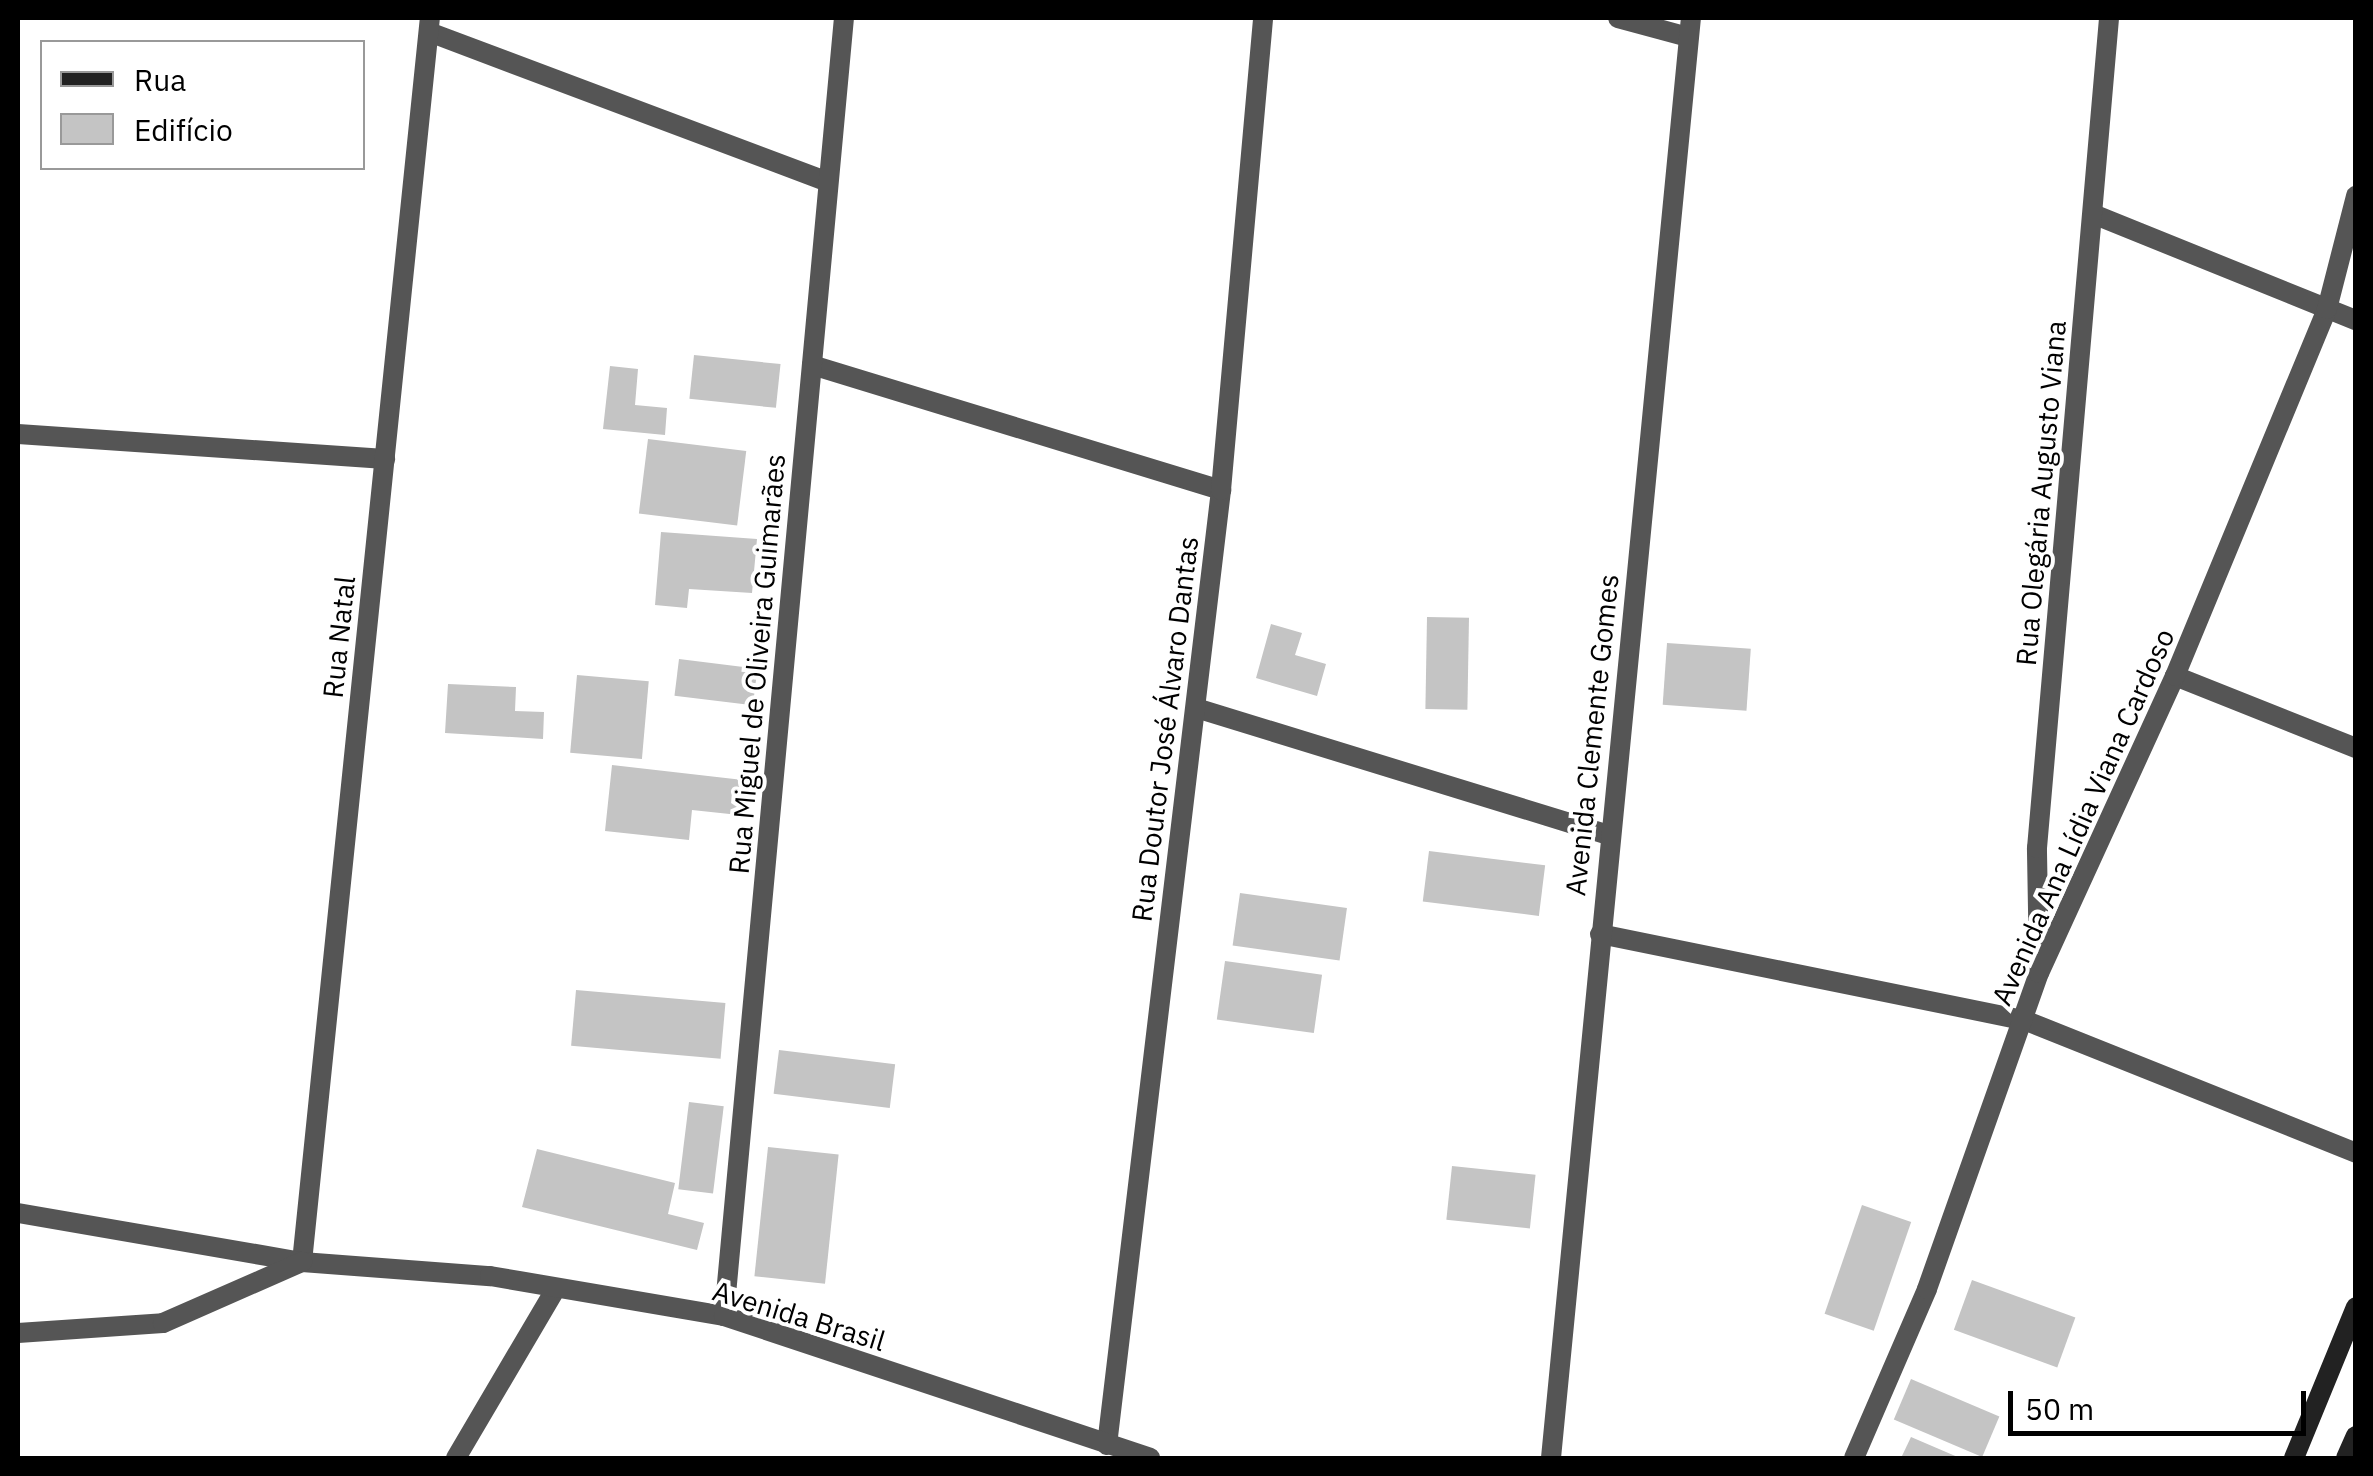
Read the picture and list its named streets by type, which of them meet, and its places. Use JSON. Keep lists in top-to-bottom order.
{
  "streets": {
    "street": [
      "Rua Olegária Augusto Viana",
      "Rua Natal",
      "Rua Miguel de Oliveira Guimarães",
      "Rua Doutor José Álvaro Dantas",
      "Avenida Clemente Gomes",
      "Avenida Ana Lídia Viana Cardoso",
      "Avenida Brasil"
    ]
  },
  "crossings": [
    ["Rua Olegária Augusto Viana", "Avenida Ana Lídia Viana Cardoso"],
    ["Rua Natal", "Avenida Brasil"],
    ["Rua Miguel de Oliveira Guimarães", "Avenida Brasil"],
    ["Rua Doutor José Álvaro Dantas", "Avenida Brasil"]
  ],
  "legend": ["Rua", "Edifício"],
  "scale_bar": "50 m"
}
